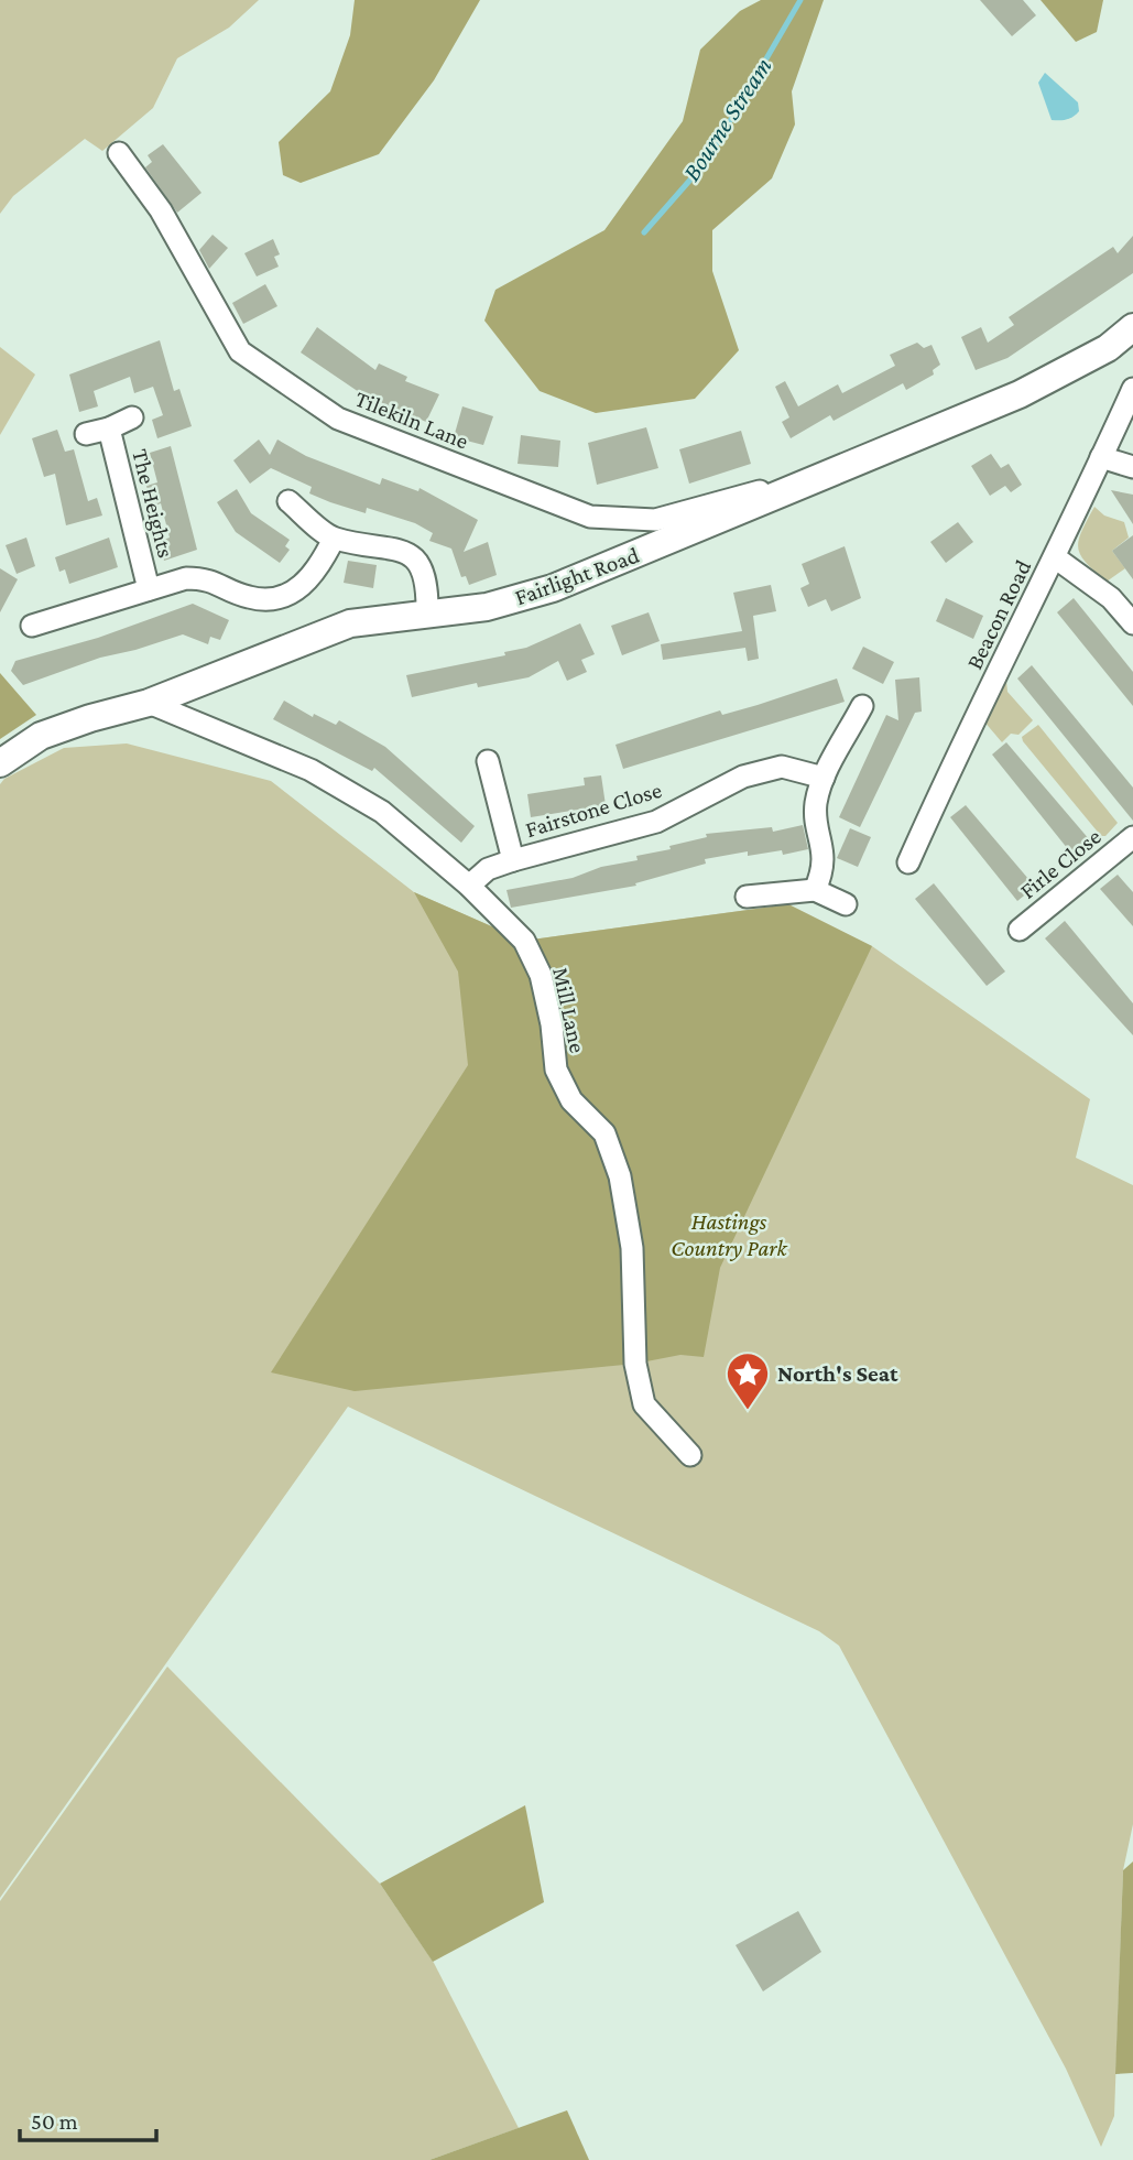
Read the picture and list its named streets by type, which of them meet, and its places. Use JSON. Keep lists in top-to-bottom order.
{
  "streets": {
    "street": [
      "Tilekiln Lane",
      "The Heights",
      "Fairlight Road",
      "Beacon Road",
      "Fairstone Close",
      "Firle Close",
      "Mill Lane"
    ]
  },
  "crossings": [
    ["Tilekiln Lane", "Fairlight Road"],
    ["Fairlight Road", "Mill Lane"],
    ["Fairstone Close", "Mill Lane"]
  ],
  "water": ["Bourne Stream"],
  "parks": ["Hastings Country Park"],
  "places": {
    "place": ["North's Seat"]
  },
  "scale_bar": "50 m"
}
